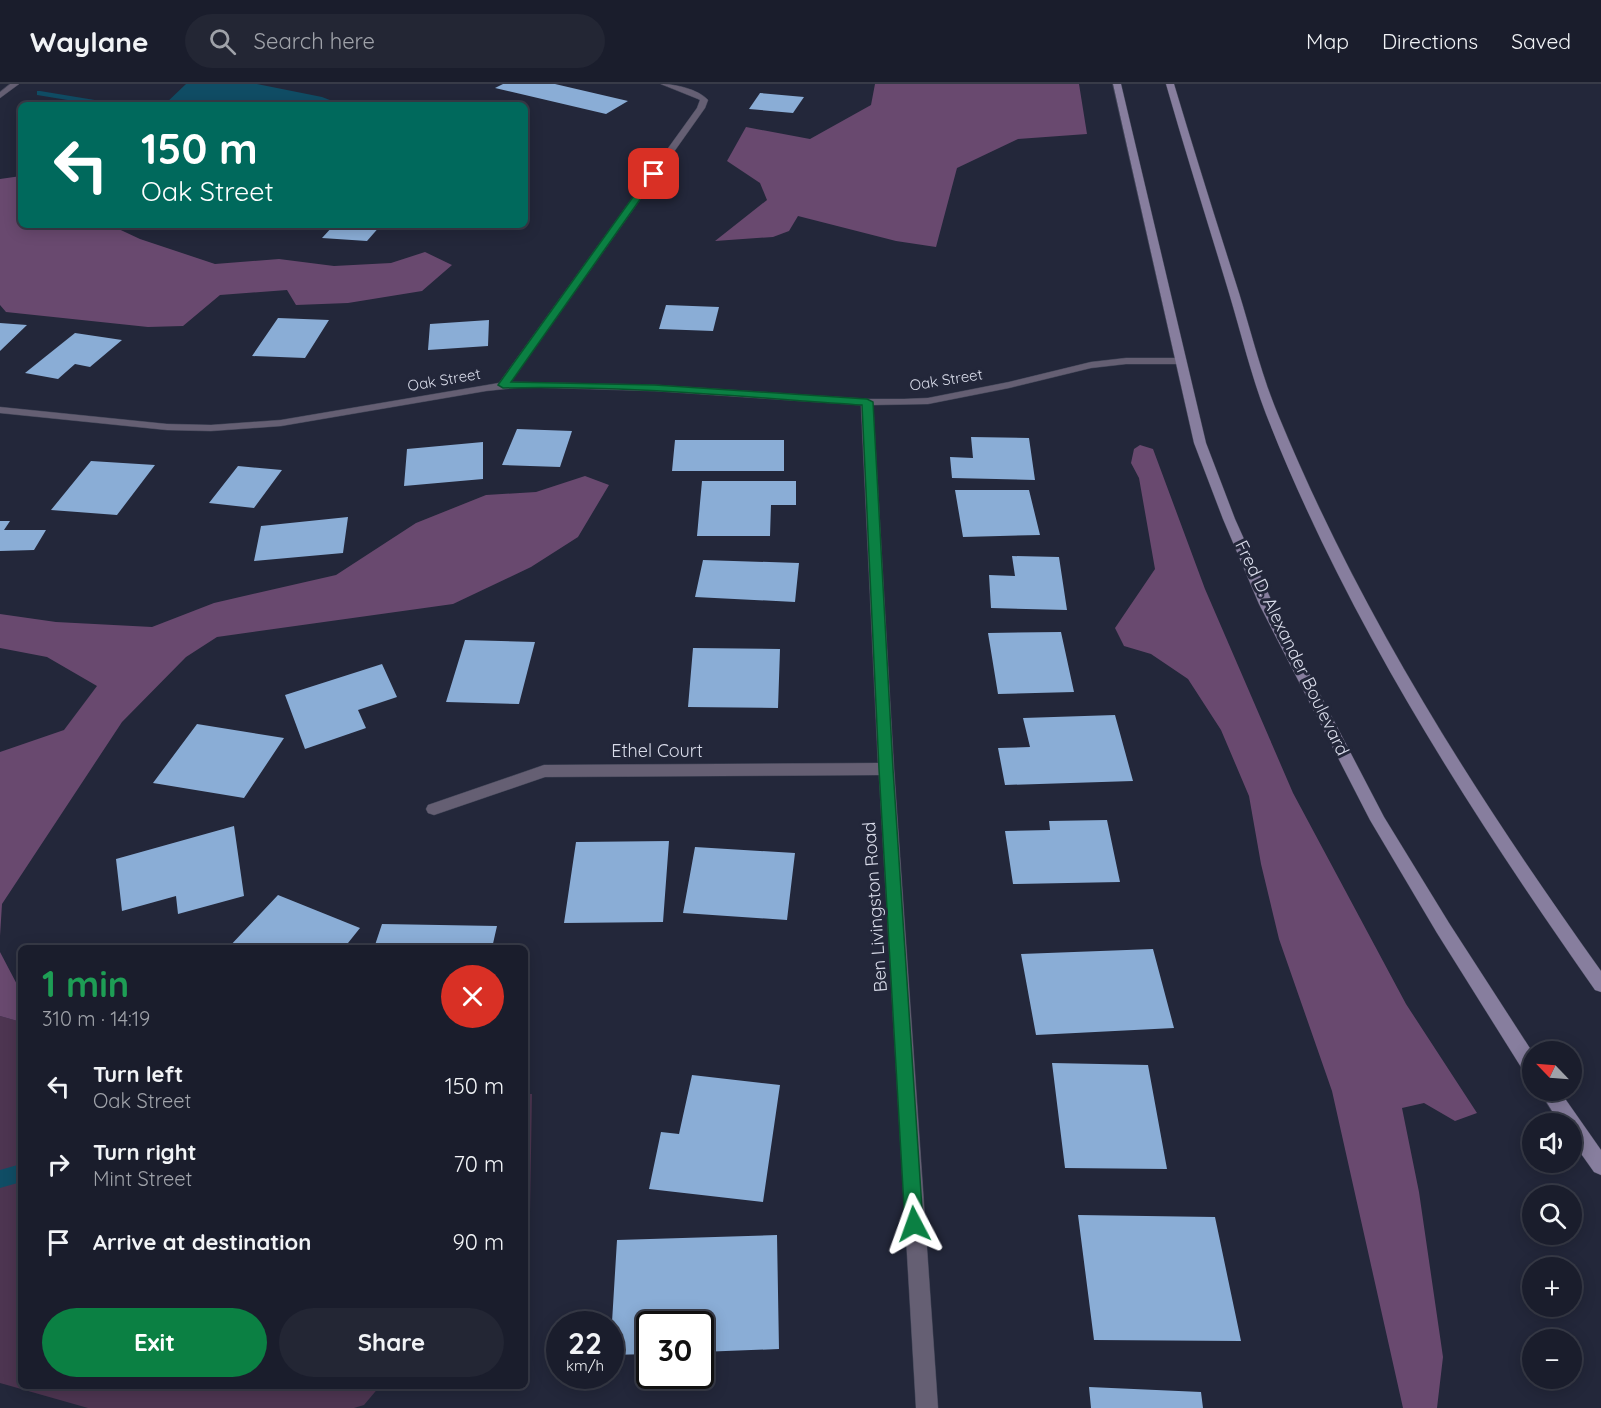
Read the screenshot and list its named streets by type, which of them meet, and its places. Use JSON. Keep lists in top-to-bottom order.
{
  "streets": {
    "main road": ["Fred D. Alexander Boulevard"],
    "street": ["Oak Street", "Ethel Court", "Ben Livingston Road"]
  },
  "crossings": [
    ["Oak Street", "Fred D. Alexander Boulevard"],
    ["Oak Street", "Ben Livingston Road"],
    ["Ethel Court", "Ben Livingston Road"]
  ],
  "north": "top left",
  "page": {
    "header": "Waylane",
    "search": "Search here",
    "nav": ["Map", "Directions", "Saved"],
    "turn": ["150 m", "Oak Street"],
    "heading": ["1 min", "310 m · 14:19"],
    "map_buttons": ["+", "−"],
    "list": [
      {
        "name": "Turn left",
        "note": "Oak Street",
        "value": "150 m"
      },
      {
        "name": "Turn right",
        "note": "Mint Street",
        "value": "70 m"
      },
      {
        "name": "Arrive at destination",
        "value": "90 m"
      }
    ],
    "buttons": ["Exit", "Share"],
    "speed": "22 km/h",
    "limit": "30"
  }
}
